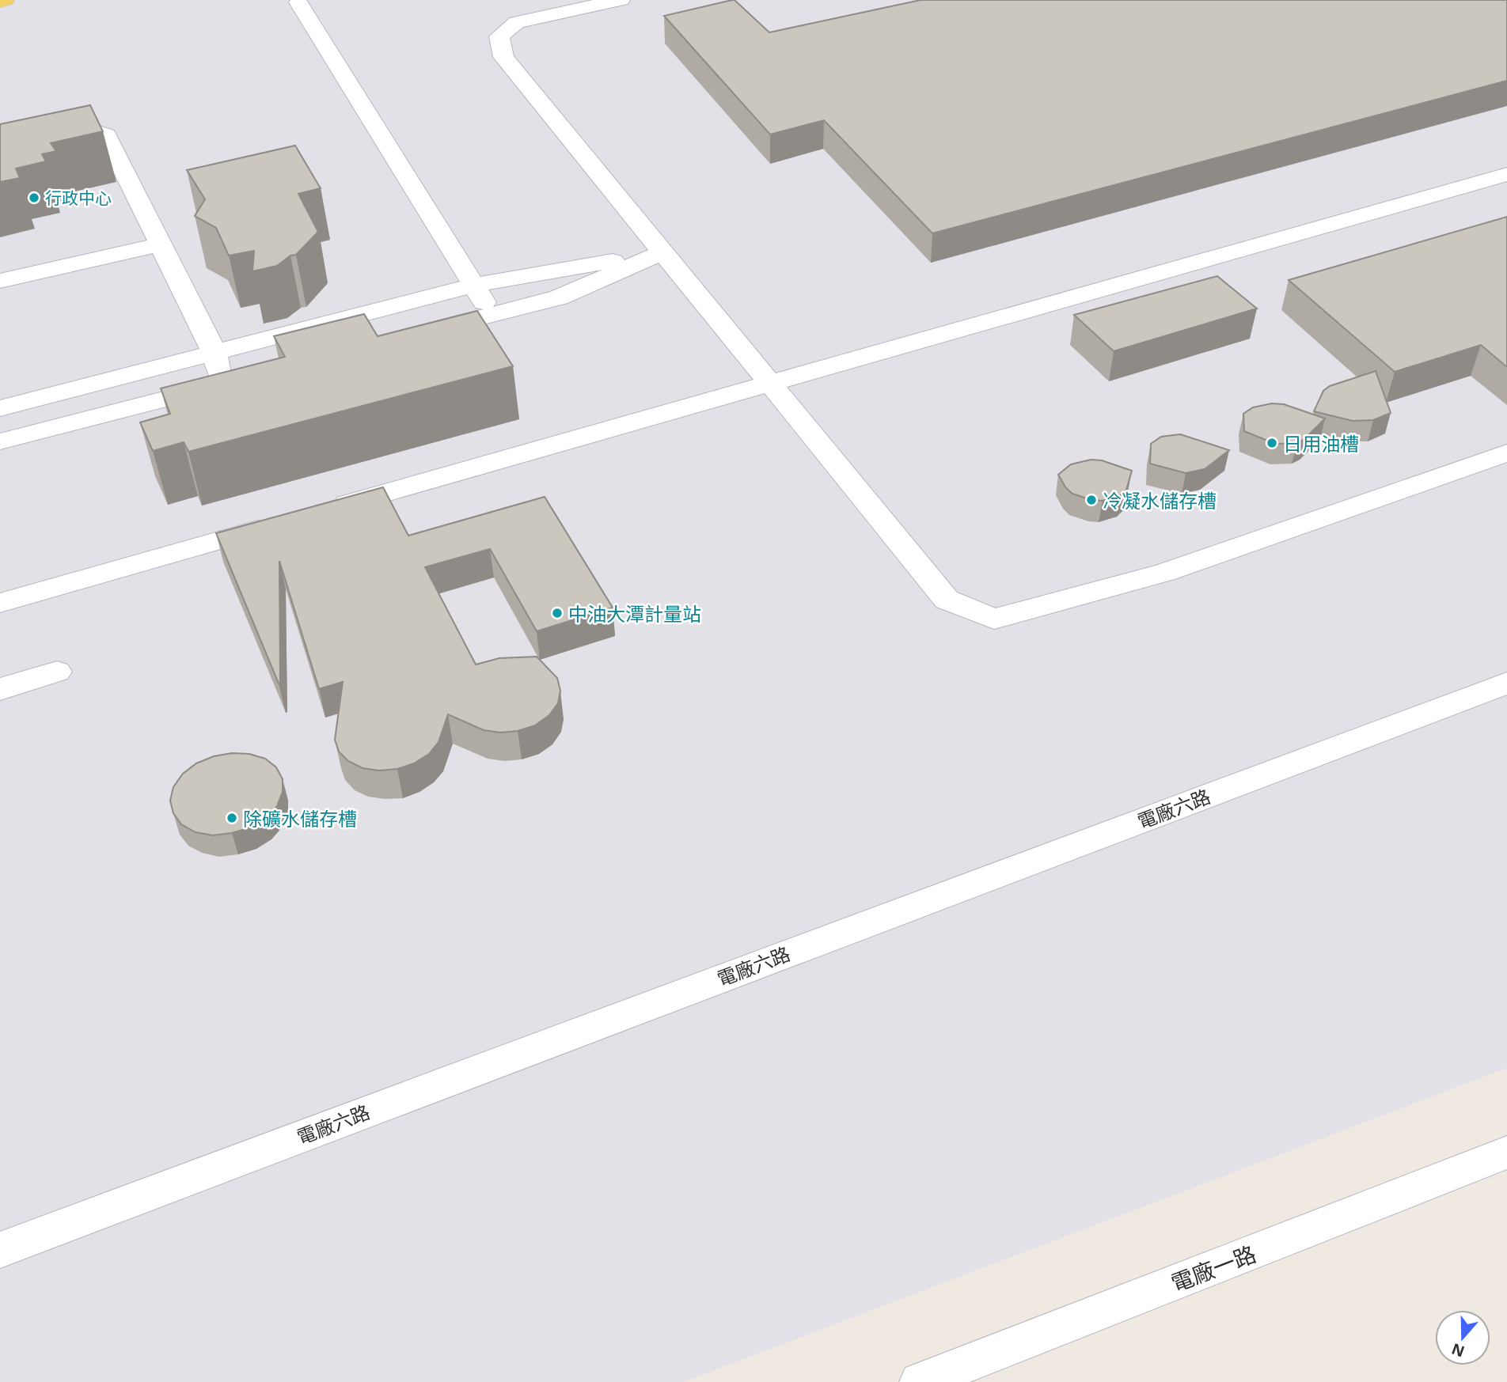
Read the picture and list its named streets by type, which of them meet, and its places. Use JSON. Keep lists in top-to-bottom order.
{
  "streets": {
    "street": ["電廠六路", "電廠一路"]
  },
  "places": [
    "行政中心",
    "日用油槽",
    "冷凝水儲存槽",
    "中油大潭計量站",
    "除礦水儲存槽"
  ],
  "north": "bottom"
}
